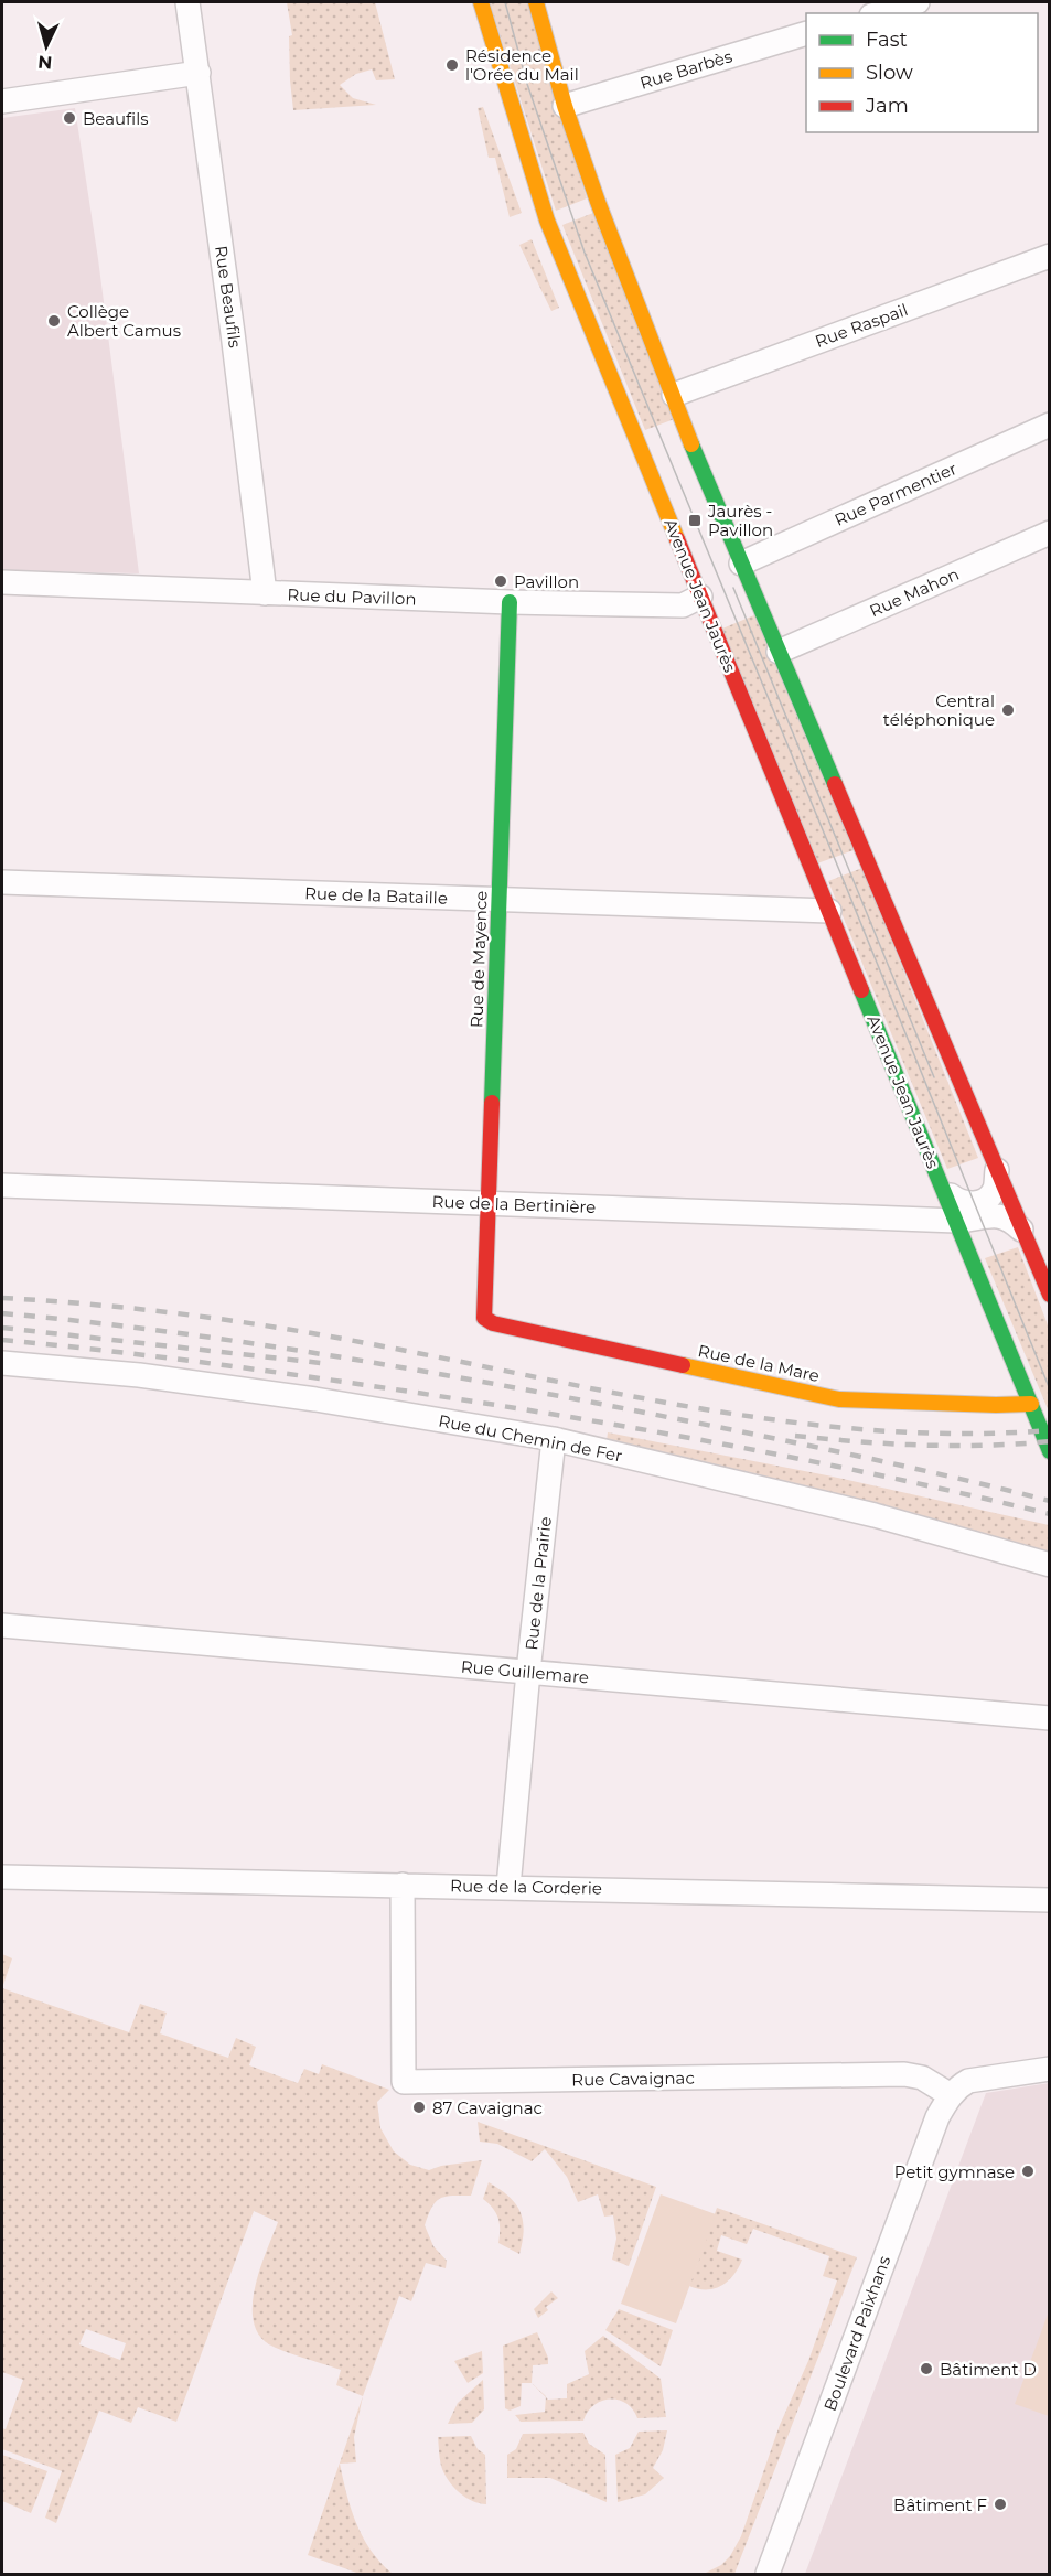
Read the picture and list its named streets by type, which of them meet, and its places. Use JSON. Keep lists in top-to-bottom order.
{
  "streets": {
    "main road": ["Avenue Jean Jaurès", "Rue de Mayence", "Rue de la Mare"],
    "street": [
      "Rue Barbès",
      "Rue Beaufils",
      "Rue Raspail",
      "Rue Parmentier",
      "Rue Mahon",
      "Rue du Pavillon",
      "Rue de la Bataille",
      "Rue de la Bertinière",
      "Rue du Chemin de Fer",
      "Rue de la Prairie",
      "Rue Guillemare",
      "Rue de la Corderie",
      "Rue Cavaignac",
      "Boulevard Paixhans"
    ]
  },
  "crossings": [
    ["Rue Beaufils", "Rue du Pavillon"],
    ["Avenue Jean Jaurès", "Rue du Pavillon"],
    ["Avenue Jean Jaurès", "Rue de la Bataille"],
    ["Avenue Jean Jaurès", "Rue de la Bertinière"],
    ["Avenue Jean Jaurès", "Rue de la Mare"],
    ["Rue du Pavillon", "Rue de Mayence"],
    ["Rue de la Bataille", "Rue de Mayence"],
    ["Rue de Mayence", "Rue de la Bertinière"],
    ["Rue de Mayence", "Rue de la Mare"],
    ["Rue du Chemin de Fer", "Rue de la Prairie"],
    ["Rue de la Prairie", "Rue Guillemare"],
    ["Rue de la Prairie", "Rue de la Corderie"],
    ["Rue de la Corderie", "Rue Cavaignac"],
    ["Rue Cavaignac", "Boulevard Paixhans"]
  ],
  "places": {
    "other": [
      "Résidence l'Orée du Mail",
      "Beaufils",
      "Collège Albert Camus",
      "Pavillon",
      "Central téléphonique",
      "87 Cavaignac",
      "Petit gymnase",
      "Bâtiment D",
      "Bâtiment F"
    ],
    "transit": ["Jaurès - Pavillon"]
  },
  "legend": ["Fast", "Slow", "Jam"],
  "north": "bottom"
}
